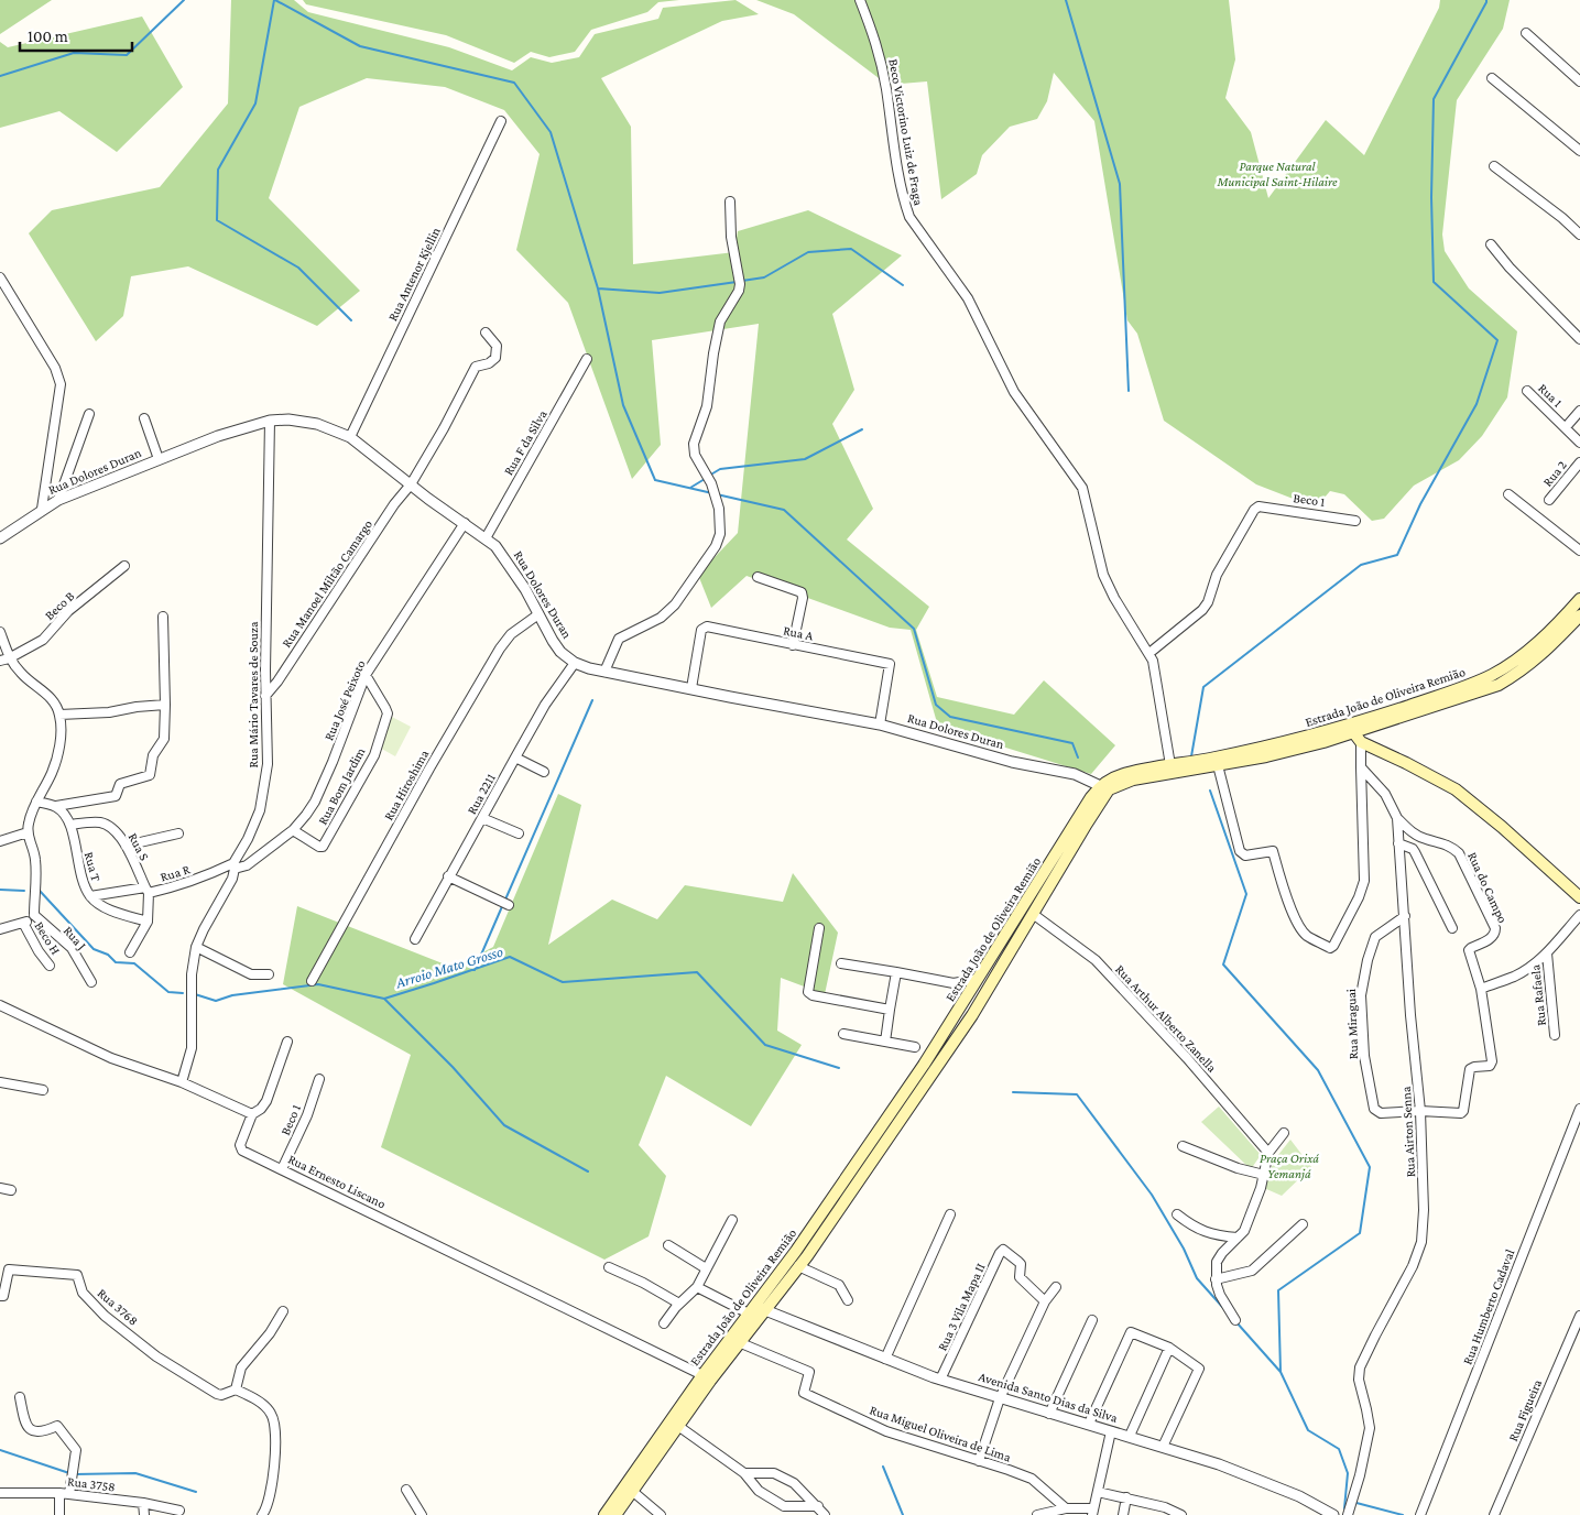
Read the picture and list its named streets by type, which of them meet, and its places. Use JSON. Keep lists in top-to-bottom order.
{
  "streets": {
    "main road": ["Estrada João de Oliveira Remião"],
    "street": [
      "Beco Victorino Luiz de Fraga",
      "Rua Antenor Kjellin",
      "Rua 1",
      "Rua F da Silva",
      "Rua Dolores Duran",
      "Rua 2",
      "Beco 1",
      "Rua Manoel Miltão Camargo",
      "Beco B",
      "Rua A",
      "Rua Mário Tavares de Souza",
      "Rua José Peixoto",
      "Rua Hiroshima",
      "Rua Bom Jardim",
      "Rua 2211",
      "Rua S",
      "Rua T",
      "Rua R",
      "Rua do Campo",
      "Beco H",
      "Rua J",
      "Rua Rafaela",
      "Rua Arthur Alberto Zanella",
      "Rua Miraguai",
      "Rua Airton Senna",
      "Rua Ernesto Liscano",
      "Rua 3768",
      "Rua 3 Vila Mapa II",
      "Rua Humberto Cadaval",
      "Avenida Santo Dias da Silva",
      "Rua Figueira",
      "Rua Miguel Oliveira de Lima",
      "Rua 3758"
    ]
  },
  "crossings": [
    ["Beco Victorino Luiz de Fraga", "Beco 1"],
    ["Beco Victorino Luiz de Fraga", "Estrada João de Oliveira Remião"],
    ["Rua Antenor Kjellin", "Rua Dolores Duran"],
    ["Rua F da Silva", "Rua Dolores Duran"],
    ["Rua Dolores Duran", "Rua Manoel Miltão Camargo"],
    ["Rua Dolores Duran", "Rua A"],
    ["Rua Dolores Duran", "Rua Mário Tavares de Souza"],
    ["Rua Dolores Duran", "Estrada João de Oliveira Remião"],
    ["Rua Dolores Duran", "Rua José Peixoto"],
    ["Rua Dolores Duran", "Rua Hiroshima"],
    ["Rua Dolores Duran", "Rua 2211"],
    ["Beco 1", "Rua Ernesto Liscano"],
    ["Rua Manoel Miltão Camargo", "Rua Mário Tavares de Souza"],
    ["Rua Mário Tavares de Souza", "Rua José Peixoto"],
    ["Rua Mário Tavares de Souza", "Rua R"],
    ["Estrada João de Oliveira Remião", "Rua Arthur Alberto Zanella"],
    ["Estrada João de Oliveira Remião", "Rua Ernesto Liscano"],
    ["Estrada João de Oliveira Remião", "Avenida Santo Dias da Silva"],
    ["Estrada João de Oliveira Remião", "Rua Miguel Oliveira de Lima"],
    ["Rua José Peixoto", "Rua Bom Jardim"],
    ["Rua José Peixoto", "Rua R"],
    ["Rua S", "Rua T"],
    ["Rua S", "Rua R"],
    ["Rua T", "Rua R"],
    ["Rua do Campo", "Rua Airton Senna"],
    ["Rua Miraguai", "Rua Airton Senna"],
    ["Rua 3 Vila Mapa II", "Avenida Santo Dias da Silva"]
  ],
  "water": ["Arroio Mato Grosso"],
  "parks": ["Parque Natural Municipal Saint-Hilaire", "Praça Orixá Yemanjá"],
  "scale_bar": "100 m"
}
